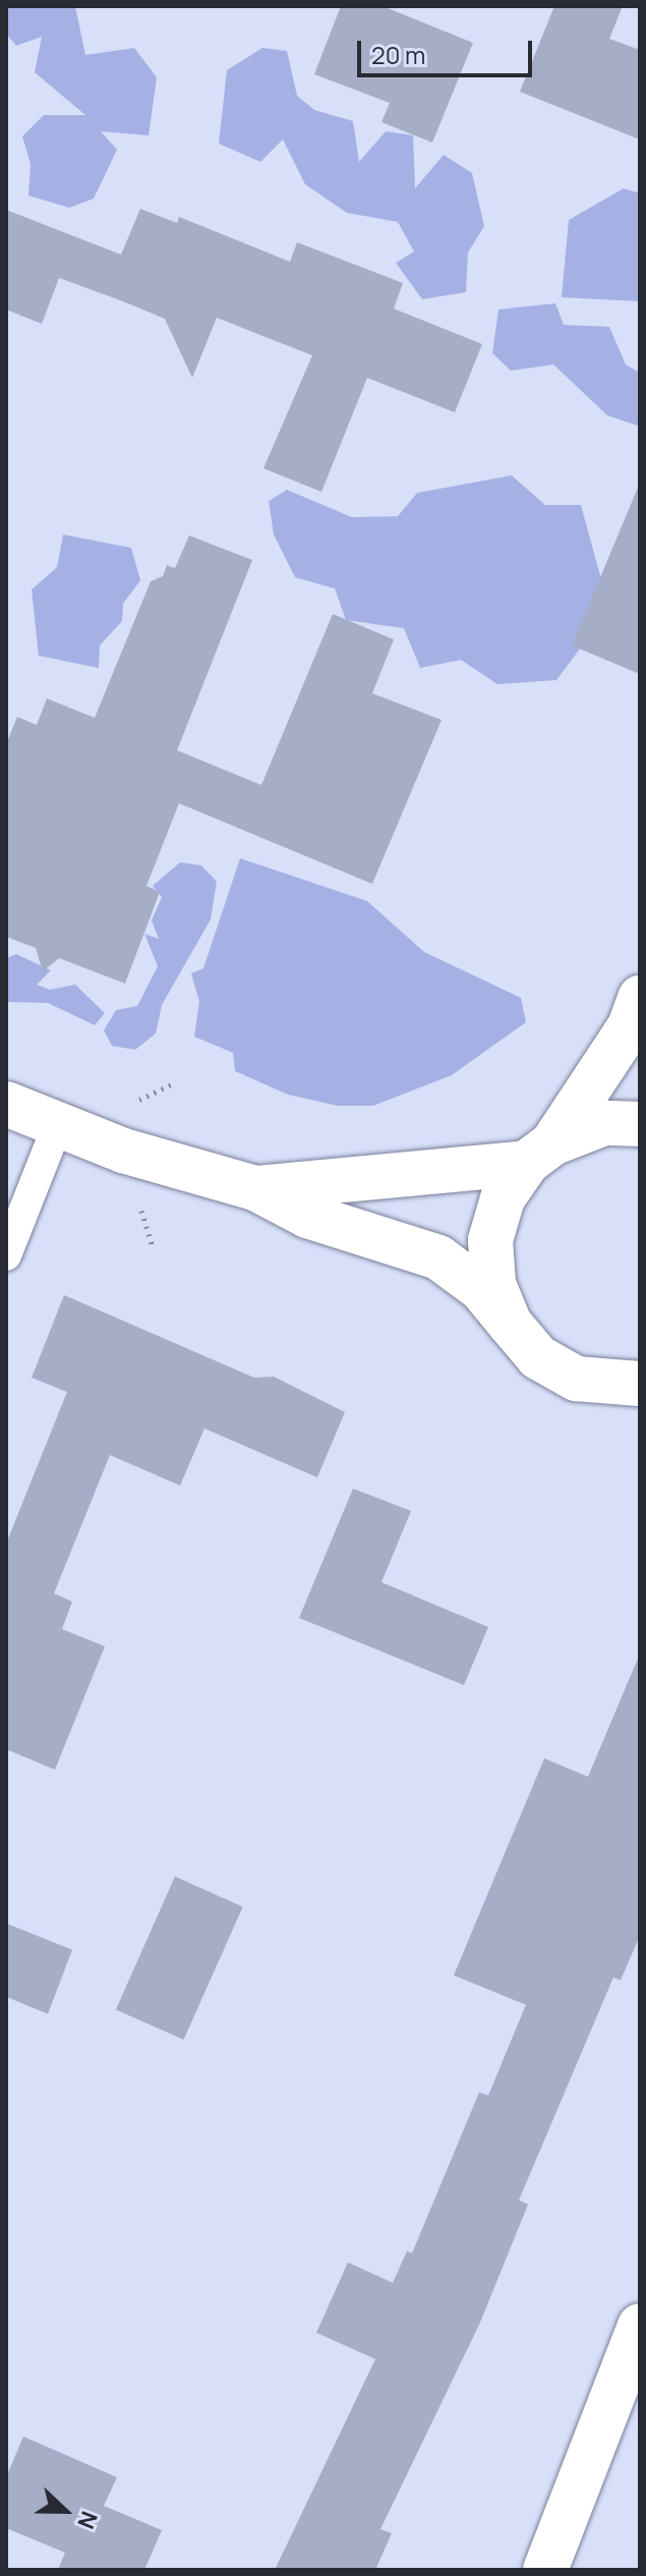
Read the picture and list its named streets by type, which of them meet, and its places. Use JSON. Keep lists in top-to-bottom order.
{
  "scale_bar": "20 m",
  "north": "right"
}
